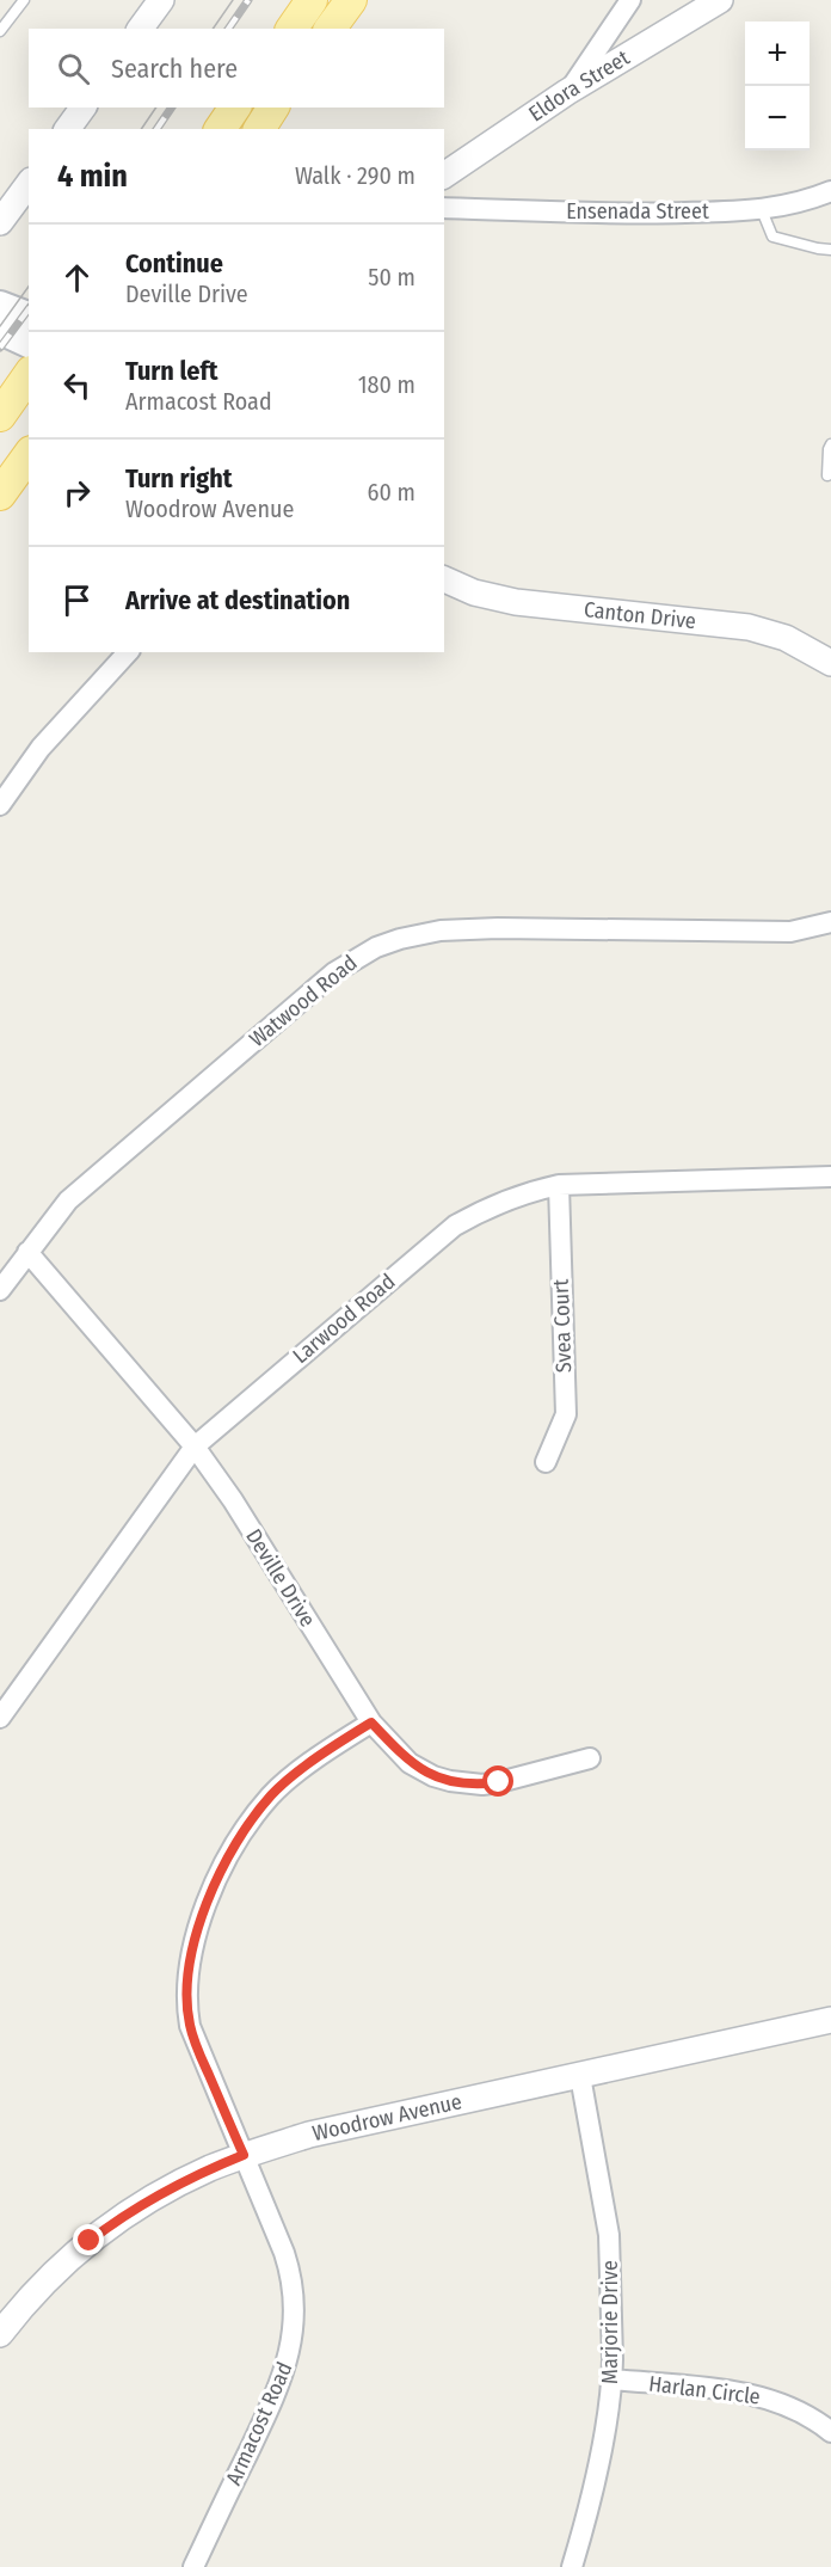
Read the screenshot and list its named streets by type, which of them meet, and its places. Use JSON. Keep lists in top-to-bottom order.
{
  "streets": {
    "street": [
      "Eldora Street",
      "Ensenada Street",
      "Canton Drive",
      "Watwood Road",
      "Larwood Road",
      "Svea Court",
      "Deville Drive",
      "Woodrow Avenue",
      "Marjorie Drive",
      "Harlan Circle",
      "Armacost Road"
    ]
  },
  "crossings": [
    ["Watwood Road", "Deville Drive"],
    ["Larwood Road", "Svea Court"],
    ["Larwood Road", "Deville Drive"],
    ["Deville Drive", "Armacost Road"],
    ["Woodrow Avenue", "Marjorie Drive"],
    ["Woodrow Avenue", "Armacost Road"],
    ["Marjorie Drive", "Harlan Circle"]
  ],
  "page": {
    "map_buttons": ["+", "−"],
    "search": "Search here",
    "heading": ["4 min", "Walk · 290 m"],
    "list": [
      ["Continue", "Deville Drive", "50 m"],
      ["Turn left", "Armacost Road", "180 m"],
      ["Turn right", "Woodrow Avenue", "60 m"],
      "Arrive at destination"
    ]
  }
}
